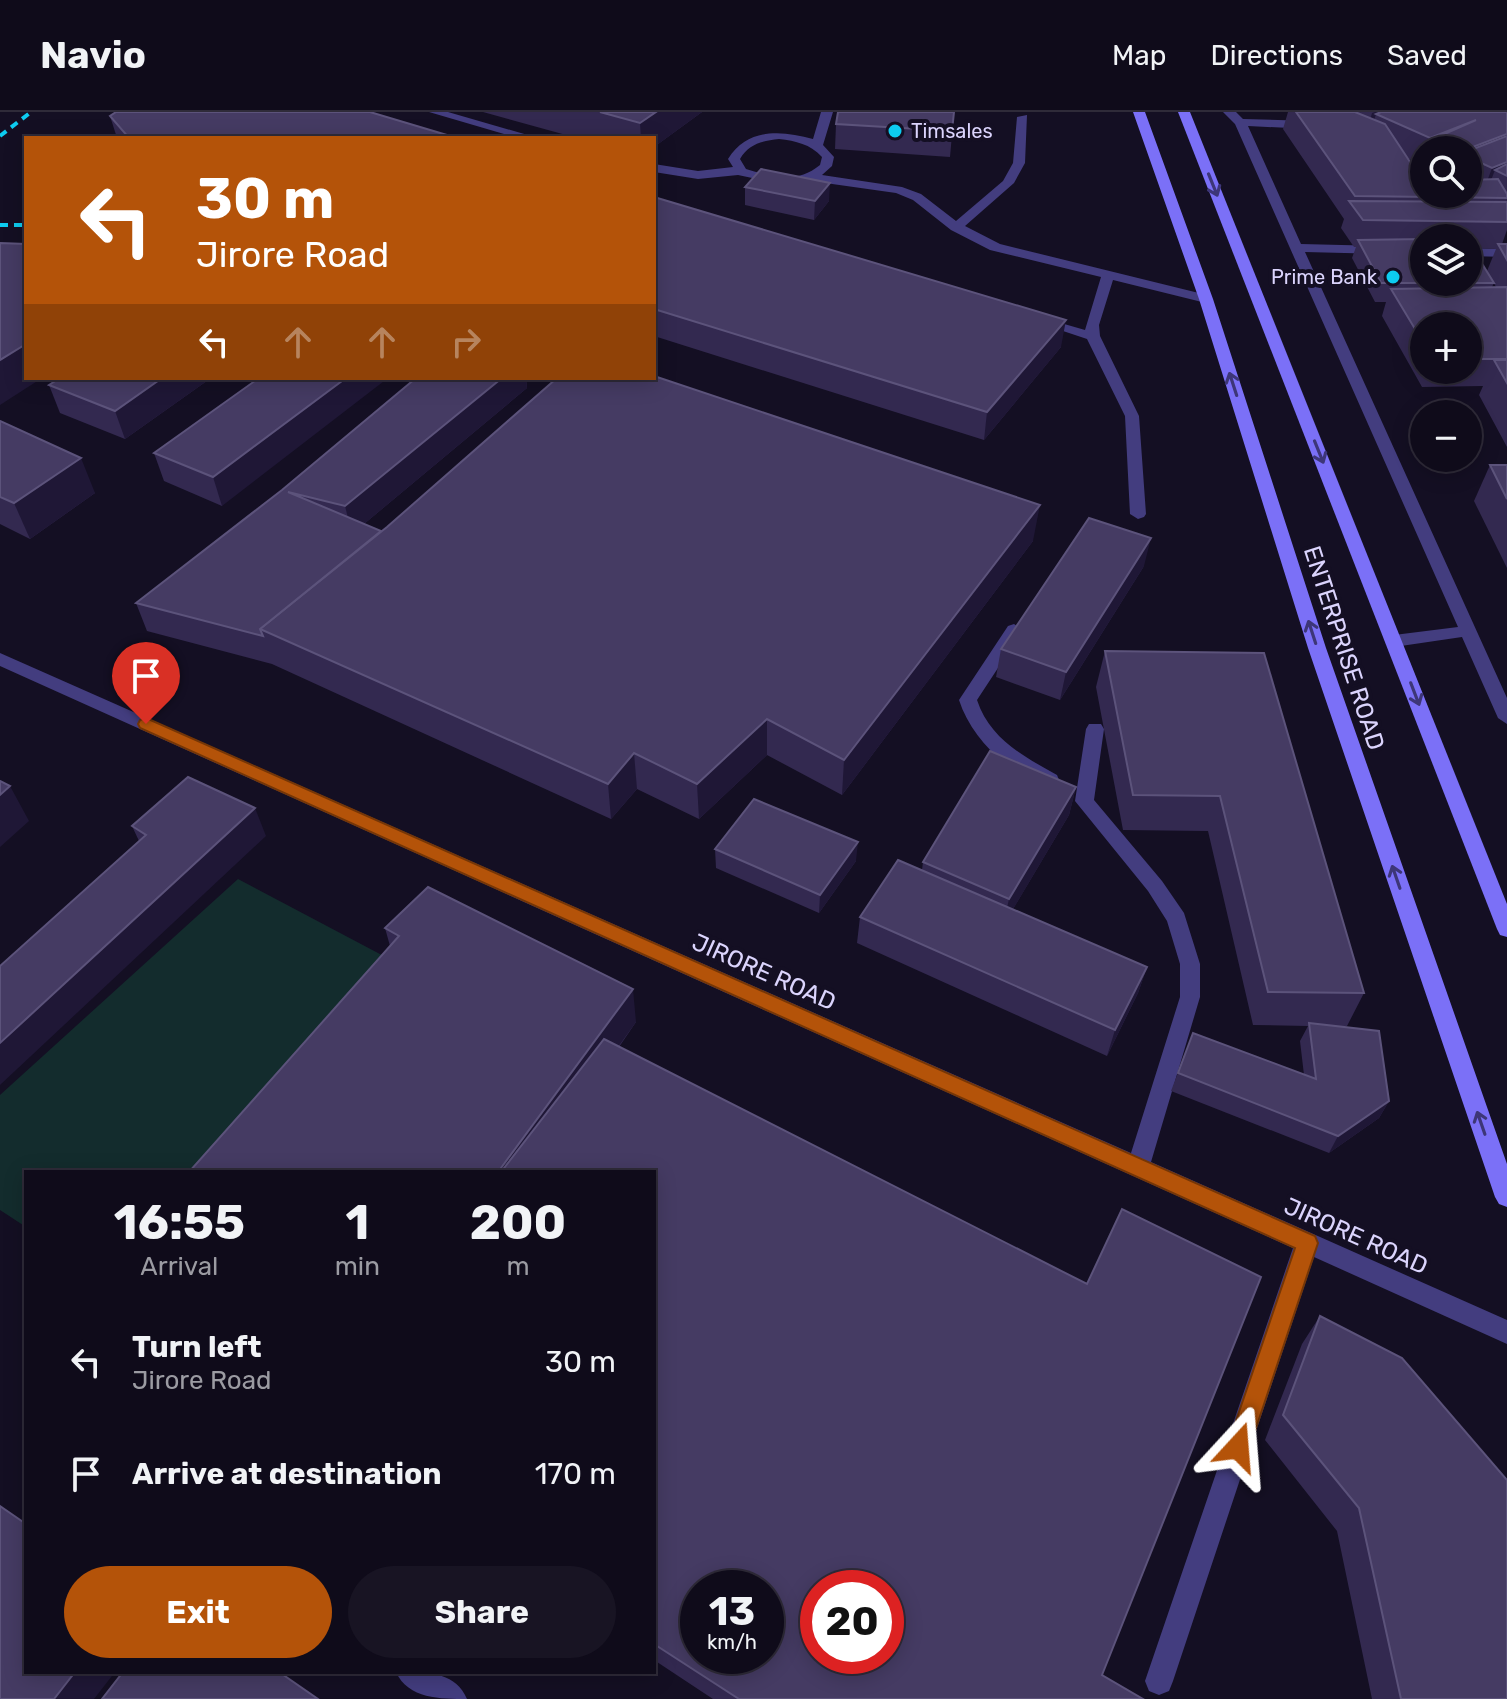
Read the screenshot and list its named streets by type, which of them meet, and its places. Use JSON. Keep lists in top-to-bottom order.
{
  "streets": {
    "main road": ["ENTERPRISE ROAD"],
    "lane": ["JIRORE ROAD"]
  },
  "places": ["Timsales", "Prime Bank"],
  "page": {
    "header": "Navio",
    "nav": ["Map", "Directions", "Saved"],
    "map_buttons": ["+", "−"],
    "turn": ["30 m", "Jirore Road"],
    "eta": [
      "16:55",
      "Arrival",
      "1",
      "min",
      "200",
      "m"
    ],
    "list": [
      {
        "name": "Turn left",
        "note": "Jirore Road",
        "value": "30 m"
      },
      {
        "name": "Arrive at destination",
        "value": "170 m"
      }
    ],
    "buttons": ["Exit", "Share"],
    "speed": "13 km/h",
    "limit": "20"
  }
}
